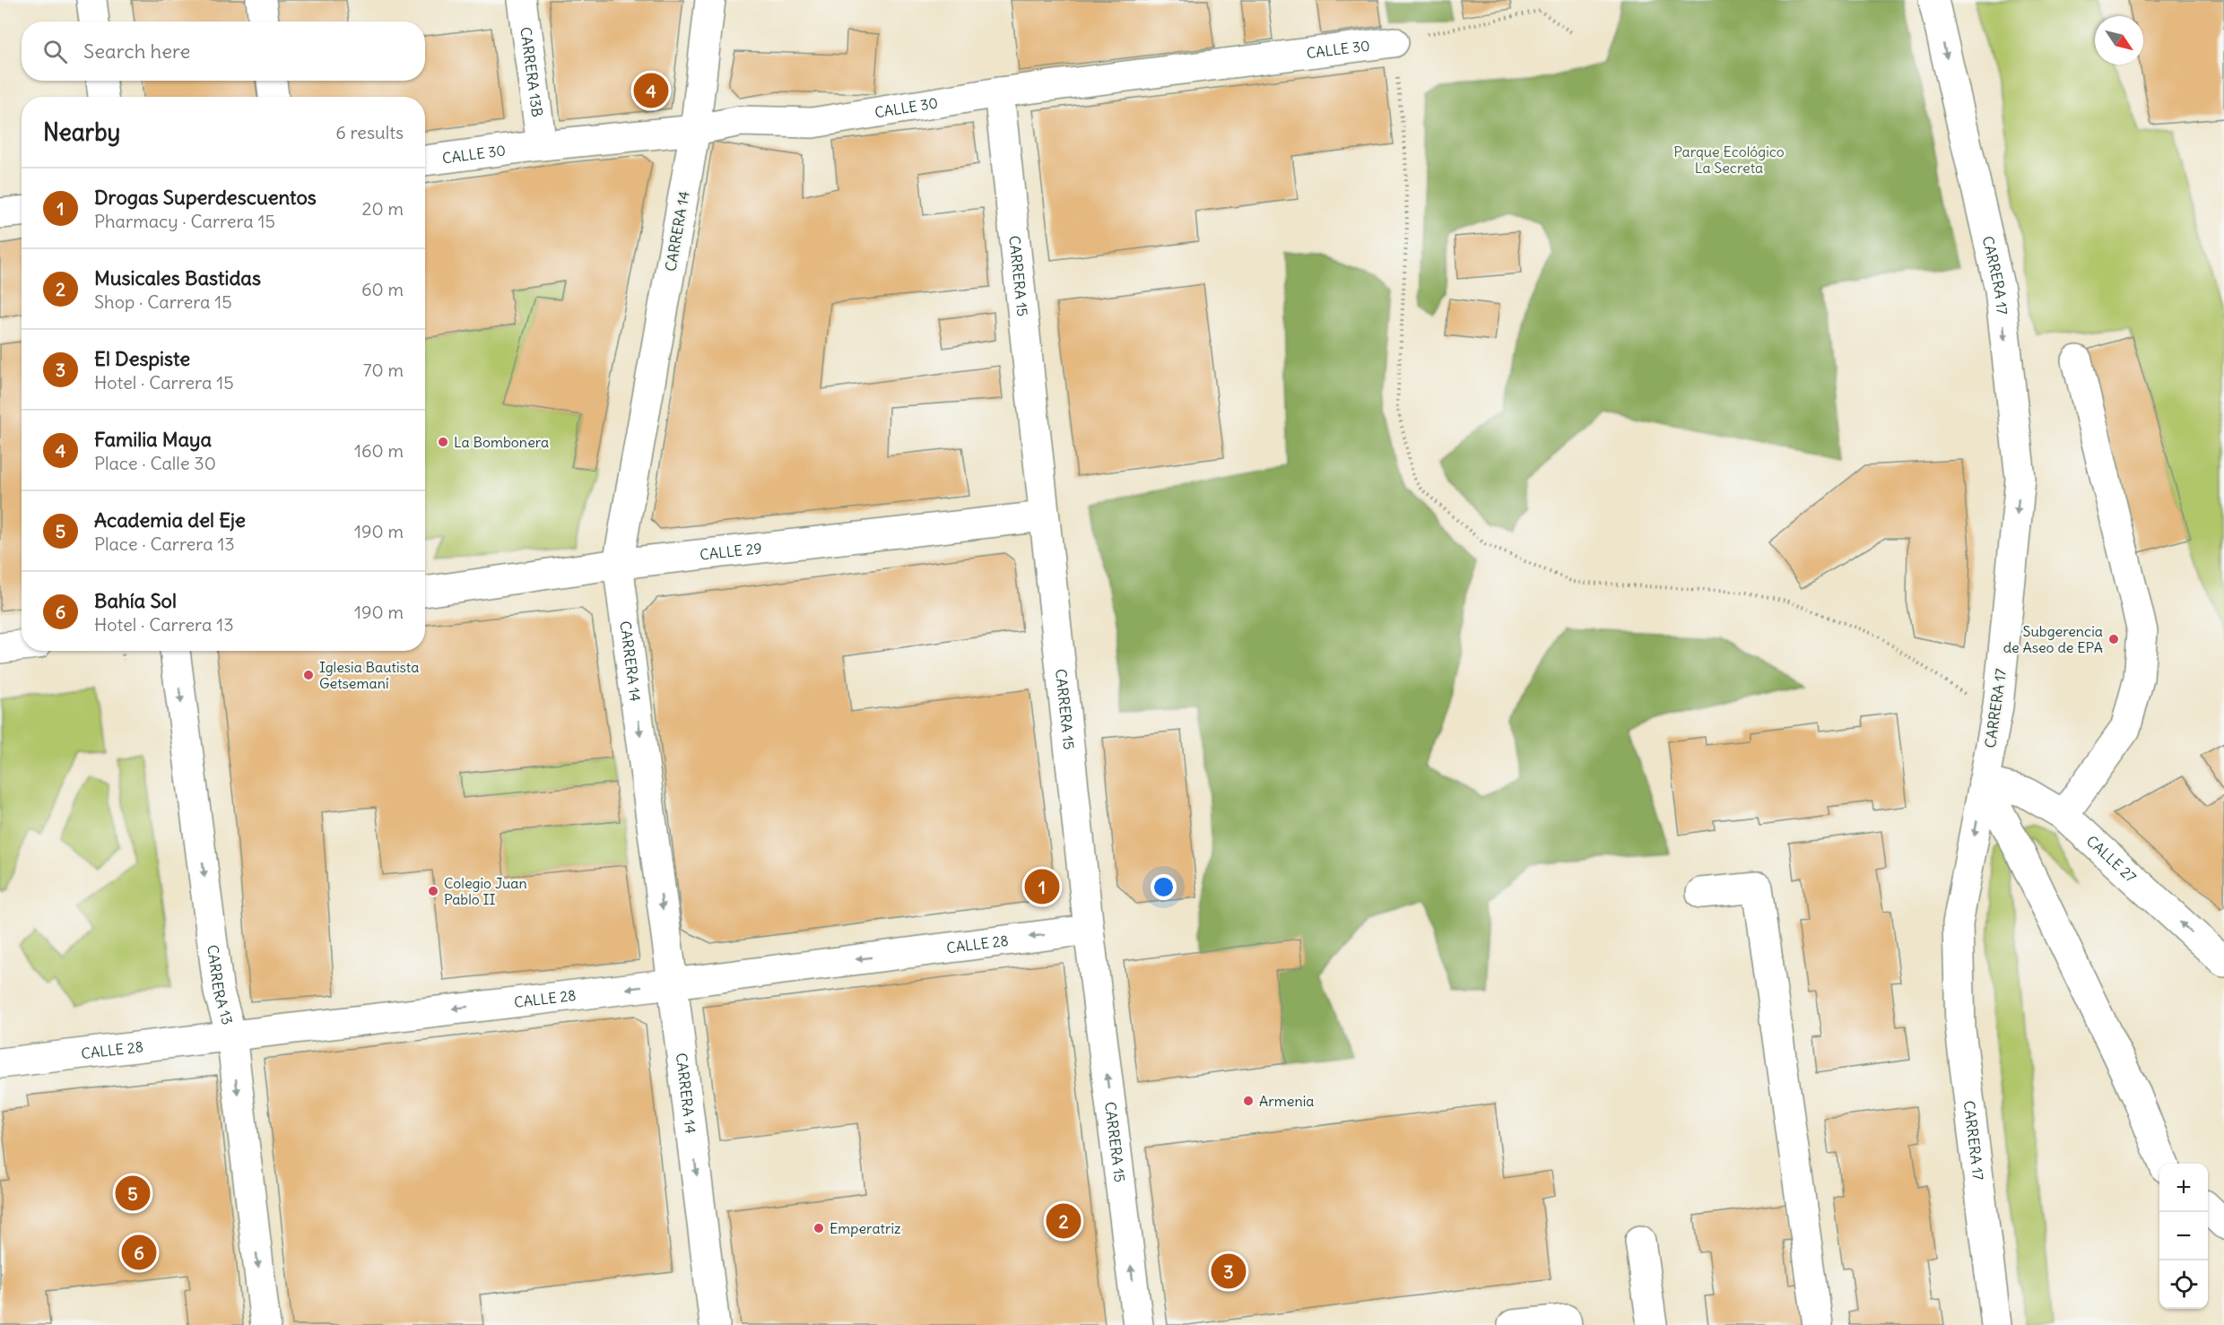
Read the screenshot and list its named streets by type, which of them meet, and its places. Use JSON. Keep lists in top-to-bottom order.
{
  "streets": {
    "street": [
      "CALLE 30",
      "CARRERA 13B",
      "CARRERA 14",
      "CARRERA 15",
      "CARRERA 17",
      "CALLE 29",
      "CALLE 27",
      "CALLE 28",
      "CARRERA 13"
    ]
  },
  "crossings": [
    ["CALLE 30", "CARRERA 13B"],
    ["CALLE 30", "CARRERA 14"],
    ["CALLE 30", "CARRERA 15"],
    ["CARRERA 14", "CALLE 29"],
    ["CARRERA 14", "CALLE 28"],
    ["CARRERA 15", "CALLE 29"],
    ["CARRERA 15", "CALLE 28"],
    ["CARRERA 17", "CALLE 27"],
    ["CALLE 28", "CARRERA 13"]
  ],
  "one_way": ["CARRERA 14", "CALLE 28", "CARRERA 13"],
  "parks": ["Parque Ecológico La Secreta"],
  "places": [
    "La Bombonera",
    "Subgerencia de Aseo de EPA",
    "Iglesia Bautista Getsemaní",
    "Colegio Juan Pablo II",
    "Armenia",
    "Emperatriz"
  ],
  "north": "bottom right",
  "page": {
    "search": "Search here",
    "pins": [
      "4",
      "1",
      "5",
      "2",
      "6",
      "3"
    ],
    "heading": ["Nearby", "6 results"],
    "list": [
      {
        "mark": "1",
        "name": "Drogas Superdescuentos",
        "note": "Pharmacy · Carrera 15",
        "value": "20 m"
      },
      {
        "mark": "2",
        "name": "Musicales Bastidas",
        "note": "Shop · Carrera 15",
        "value": "60 m"
      },
      {
        "mark": "3",
        "name": "El Despiste",
        "note": "Hotel · Carrera 15",
        "value": "70 m"
      },
      {
        "mark": "4",
        "name": "Familia Maya",
        "note": "Place · Calle 30",
        "value": "160 m"
      },
      {
        "mark": "5",
        "name": "Academia del Eje",
        "note": "Place · Carrera 13",
        "value": "190 m"
      },
      {
        "mark": "6",
        "name": "Bahía Sol",
        "note": "Hotel · Carrera 13",
        "value": "190 m"
      }
    ],
    "map_buttons": ["+", "−"]
  }
}
